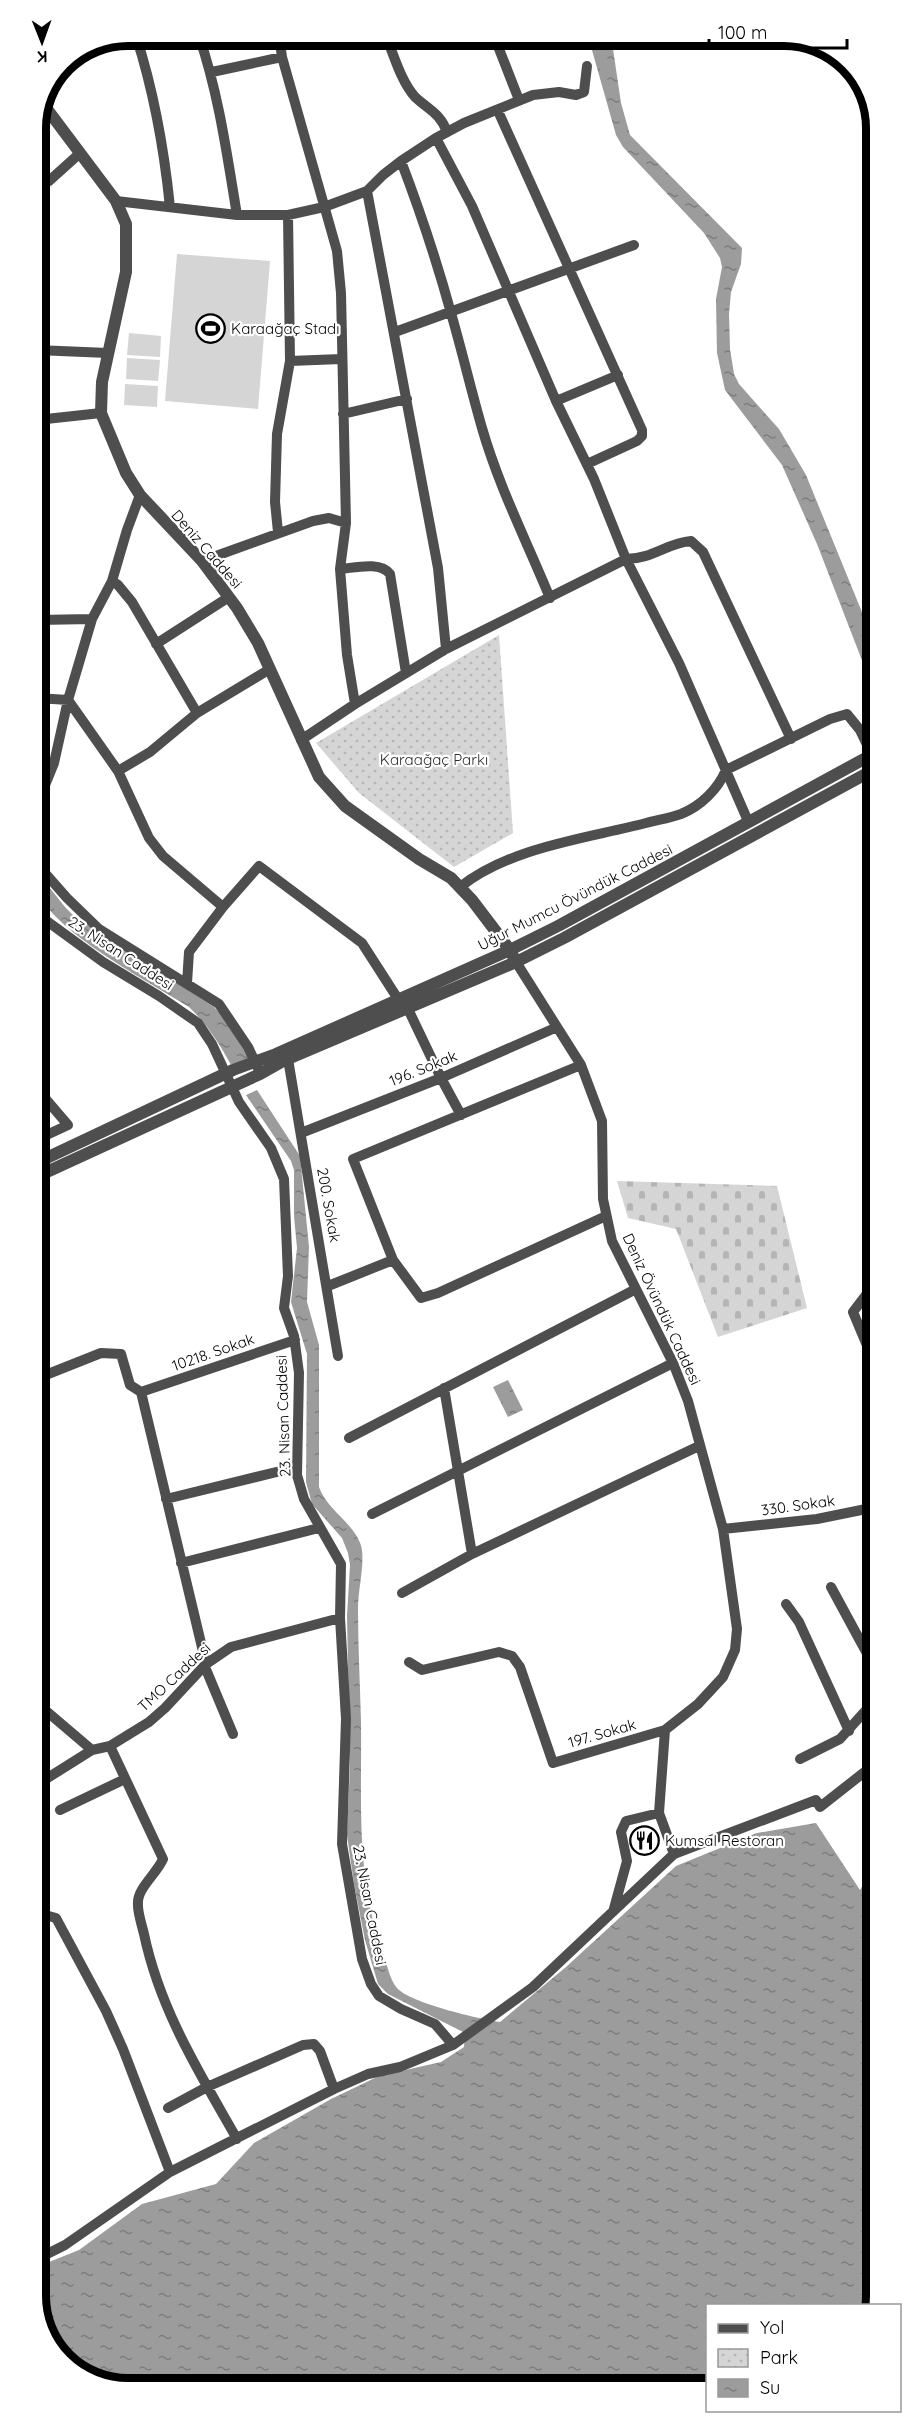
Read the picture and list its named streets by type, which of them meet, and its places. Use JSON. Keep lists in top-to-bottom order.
{
  "streets": {
    "street": [
      "Deniz Caddesi",
      "Uğur Mumcu Övündük Caddesi",
      "23. Nisan Caddesi",
      "196. Sokak",
      "200. Sokak",
      "Deniz Övündük Caddesi",
      "10218. Sokak",
      "330. Sokak",
      "TMO Caddesi",
      "197. Sokak"
    ]
  },
  "crossings": [
    ["Deniz Caddesi", "Uğur Mumcu Övündük Caddesi"],
    ["Deniz Caddesi", "Deniz Övündük Caddesi"],
    ["Uğur Mumcu Övündük Caddesi", "23. Nisan Caddesi"],
    ["Uğur Mumcu Övündük Caddesi", "200. Sokak"],
    ["Uğur Mumcu Övündük Caddesi", "Deniz Övündük Caddesi"],
    ["23. Nisan Caddesi", "10218. Sokak"],
    ["23. Nisan Caddesi", "TMO Caddesi"],
    ["196. Sokak", "200. Sokak"],
    ["196. Sokak", "Deniz Övündük Caddesi"],
    ["Deniz Övündük Caddesi", "330. Sokak"],
    ["Deniz Övündük Caddesi", "197. Sokak"]
  ],
  "parks": ["Karaağaç Parkı"],
  "places": {
    "sports": ["Karaağaç Stadı"],
    "restaurant": ["Kumsal Restoran"]
  },
  "legend": ["Yol", "Park", "Su"],
  "scale_bar": "100 m",
  "north": "bottom"
}
